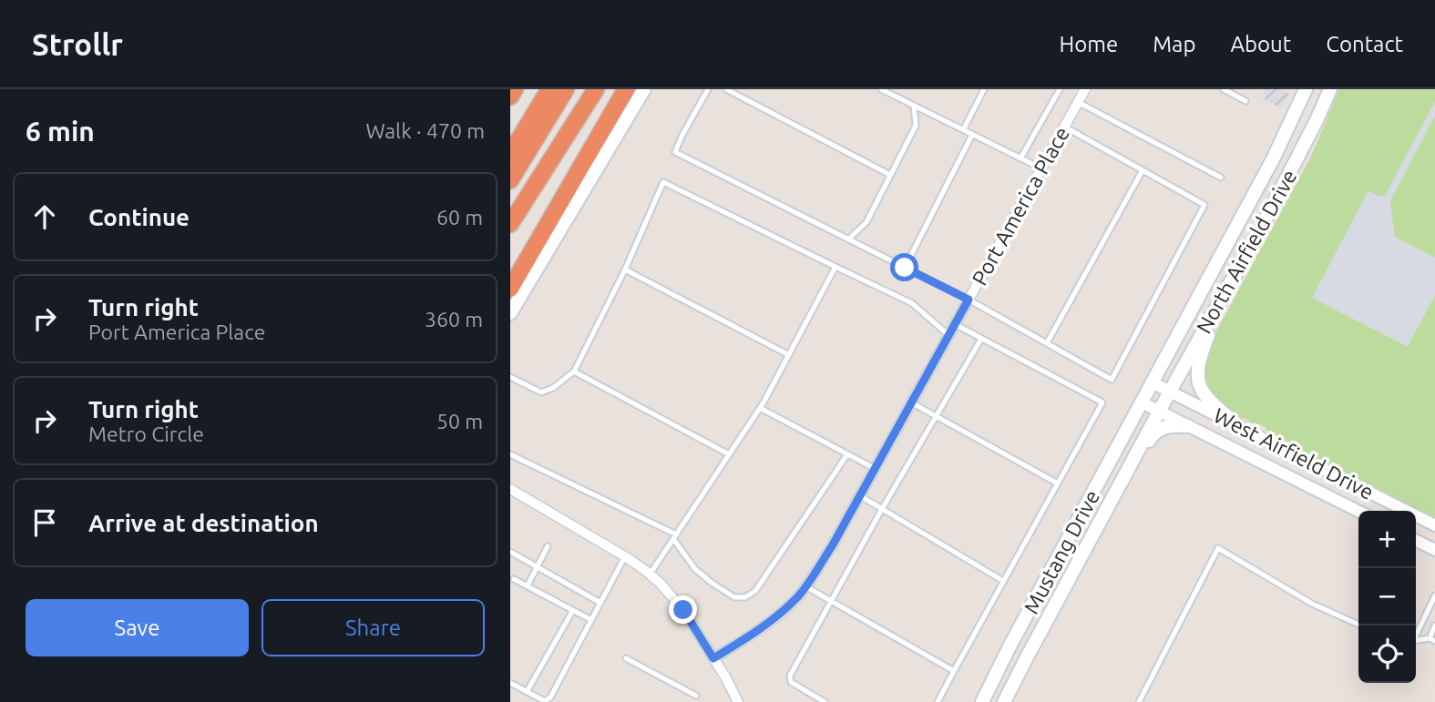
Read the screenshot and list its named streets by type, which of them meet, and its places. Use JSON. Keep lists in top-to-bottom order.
{
  "streets": {
    "main road": ["North Airfield Drive", "Mustang Drive"],
    "street": ["Port America Place", "West Airfield Drive"]
  },
  "crossings": [
    ["North Airfield Drive", "West Airfield Drive"],
    ["North Airfield Drive", "Mustang Drive"],
    ["West Airfield Drive", "Mustang Drive"]
  ],
  "page": {
    "header": "Strollr",
    "nav": [
      "Home",
      "Map",
      "About",
      "Contact"
    ],
    "heading": ["6 min", "Walk · 470 m"],
    "list": [
      ["Continue", "60 m"],
      ["Turn right", "Port America Place", "360 m"],
      ["Turn right", "Metro Circle", "50 m"],
      "Arrive at destination"
    ],
    "map_buttons": ["+", "−"],
    "buttons": ["Save", "Share"]
  }
}
